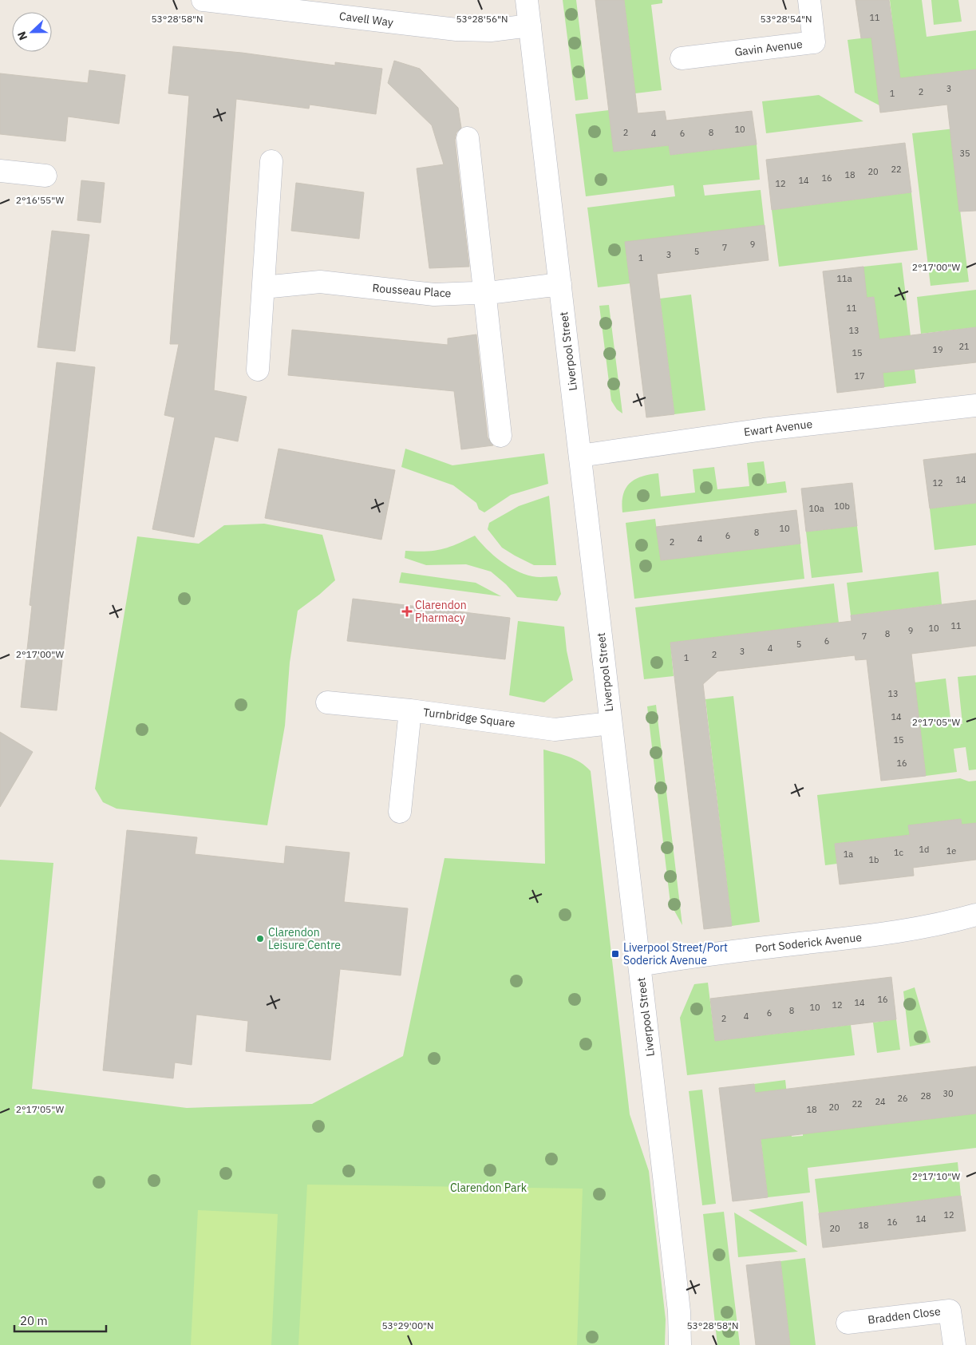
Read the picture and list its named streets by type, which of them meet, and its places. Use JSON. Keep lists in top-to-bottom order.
{
  "streets": {
    "street": [
      "Cavell Way",
      "Gavin Avenue",
      "Rousseau Place",
      "Liverpool Street",
      "Ewart Avenue",
      "Turnbridge Square",
      "Port Soderick Avenue",
      "Bradden Close"
    ]
  },
  "crossings": [
    ["Cavell Way", "Liverpool Street"],
    ["Rousseau Place", "Liverpool Street"],
    ["Liverpool Street", "Ewart Avenue"],
    ["Liverpool Street", "Turnbridge Square"],
    ["Liverpool Street", "Port Soderick Avenue"]
  ],
  "parks": ["Clarendon Park"],
  "places": {
    "health": ["Clarendon Pharmacy"],
    "other": ["Clarendon Leisure Centre"],
    "transit": ["Liverpool Street/Port Soderick Avenue"]
  },
  "house_numbers": [
    "11",
    "3",
    "2",
    "1",
    "10",
    "2",
    "8",
    "4",
    "6",
    "35",
    "22",
    "20",
    "18",
    "16",
    "14",
    "12",
    "9",
    "7",
    "5",
    "3",
    "1",
    "11a",
    "11",
    "13",
    "21",
    "19",
    "15",
    "17",
    "14",
    "12",
    "10b",
    "10a",
    "10",
    "8",
    "6",
    "4",
    "2",
    "11",
    "10",
    "9",
    "8",
    "7",
    "6",
    "5",
    "4",
    "3",
    "2",
    "1",
    "13",
    "14",
    "15",
    "16",
    "1d",
    "1e",
    "1c",
    "1a",
    "1b",
    "16",
    "14",
    "12",
    "10",
    "8",
    "6",
    "4",
    "2",
    "30",
    "28",
    "26",
    "24",
    "22",
    "20",
    "18",
    "12",
    "14",
    "16",
    "18",
    "20"
  ],
  "scale_bar": "20 m",
  "north": "left",
  "coordinates": [
    "53°28'54\"N",
    "53°28'58\"N",
    "53°28'56\"N",
    "2°16'55\"W",
    "2°17'00\"W",
    "2°17'05\"W",
    "2°17'10\"W",
    "53°29'00\"N"
  ]
}
